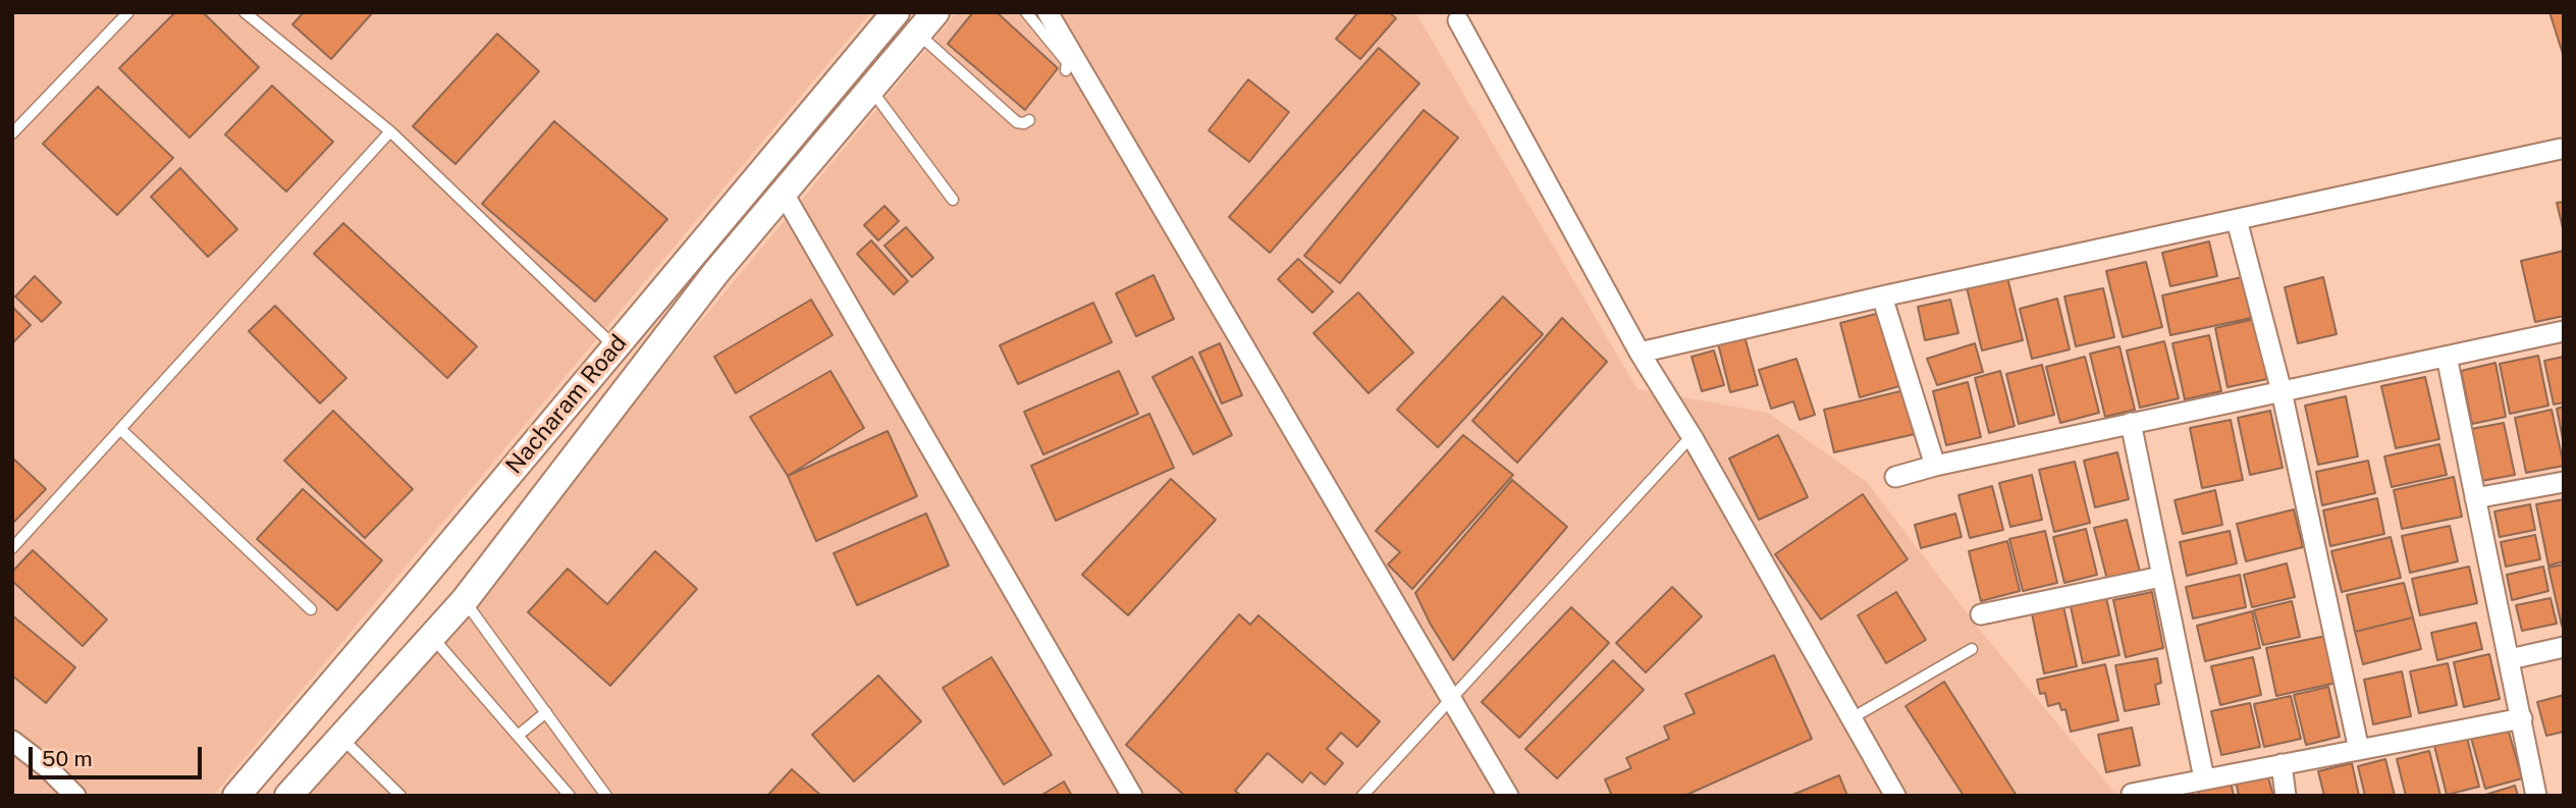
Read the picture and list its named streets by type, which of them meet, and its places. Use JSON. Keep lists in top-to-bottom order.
{
  "streets": {
    "main road": ["Nacharam Road"]
  },
  "scale_bar": "50 m"
}
